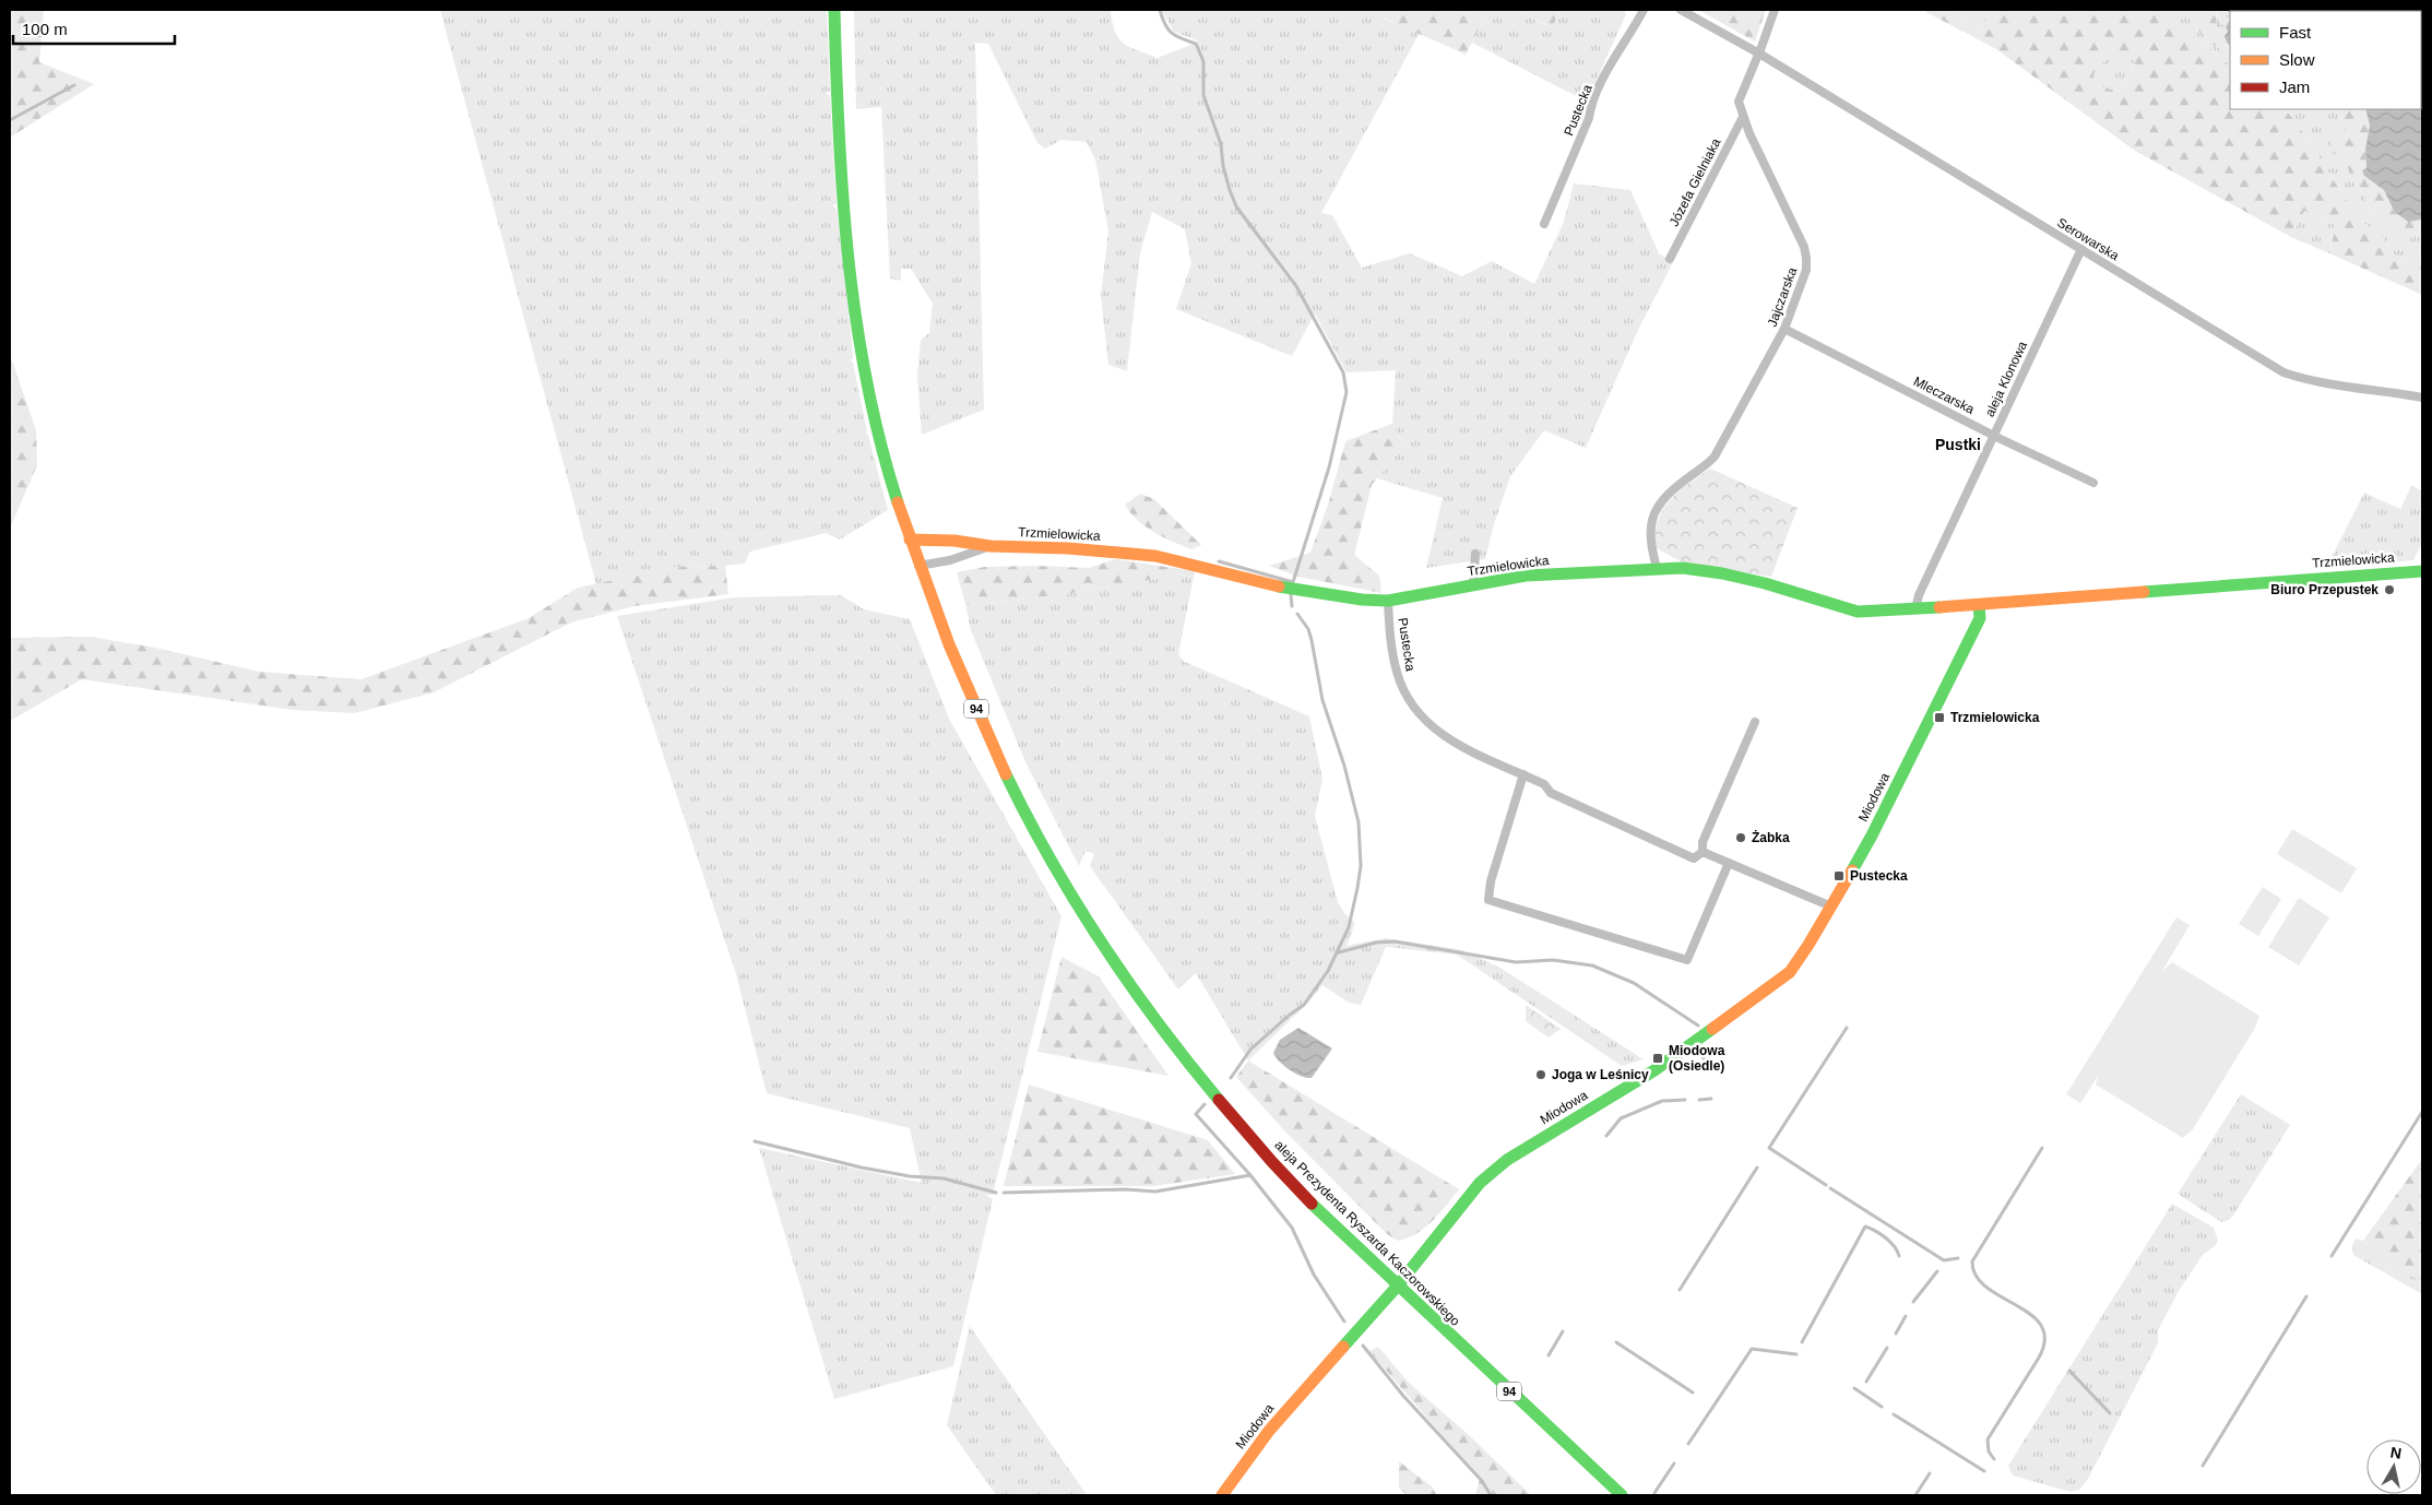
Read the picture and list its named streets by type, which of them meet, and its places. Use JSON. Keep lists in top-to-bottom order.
{
  "streets": {
    "street": [
      "Pustecka",
      "Józefa Gielniaka",
      "Serowarska",
      "Jajczarska",
      "aleja Klonowa",
      "Mleczarska",
      "Trzmielowicka",
      "94",
      "Miodowa",
      "aleja Prezydenta Ryszarda Kaczorowskiego"
    ]
  },
  "crossings": [
    ["Pustecka", "Trzmielowicka"],
    ["Pustecka", "Miodowa"],
    ["Józefa Gielniaka", "Jajczarska"],
    ["Serowarska", "Jajczarska"],
    ["Serowarska", "aleja Klonowa"],
    ["Jajczarska", "Mleczarska"],
    ["Jajczarska", "Trzmielowicka"],
    ["aleja Klonowa", "Mleczarska"],
    ["aleja Klonowa", "Trzmielowicka"],
    ["Trzmielowicka", "Miodowa"],
    ["Trzmielowicka", "aleja Prezydenta Ryszarda Kaczorowskiego"],
    ["Miodowa", "aleja Prezydenta Ryszarda Kaczorowskiego"]
  ],
  "districts": ["Pustki"],
  "places": {
    "other": ["Biuro Przepustek", "Żabka", "Joga w Leśnicy"],
    "transit": ["Trzmielowicka", "Pustecka", "Miodowa (Osiedle)"]
  },
  "legend": ["Fast", "Slow", "Jam"],
  "scale_bar": "100 m",
  "north": "top"
}
